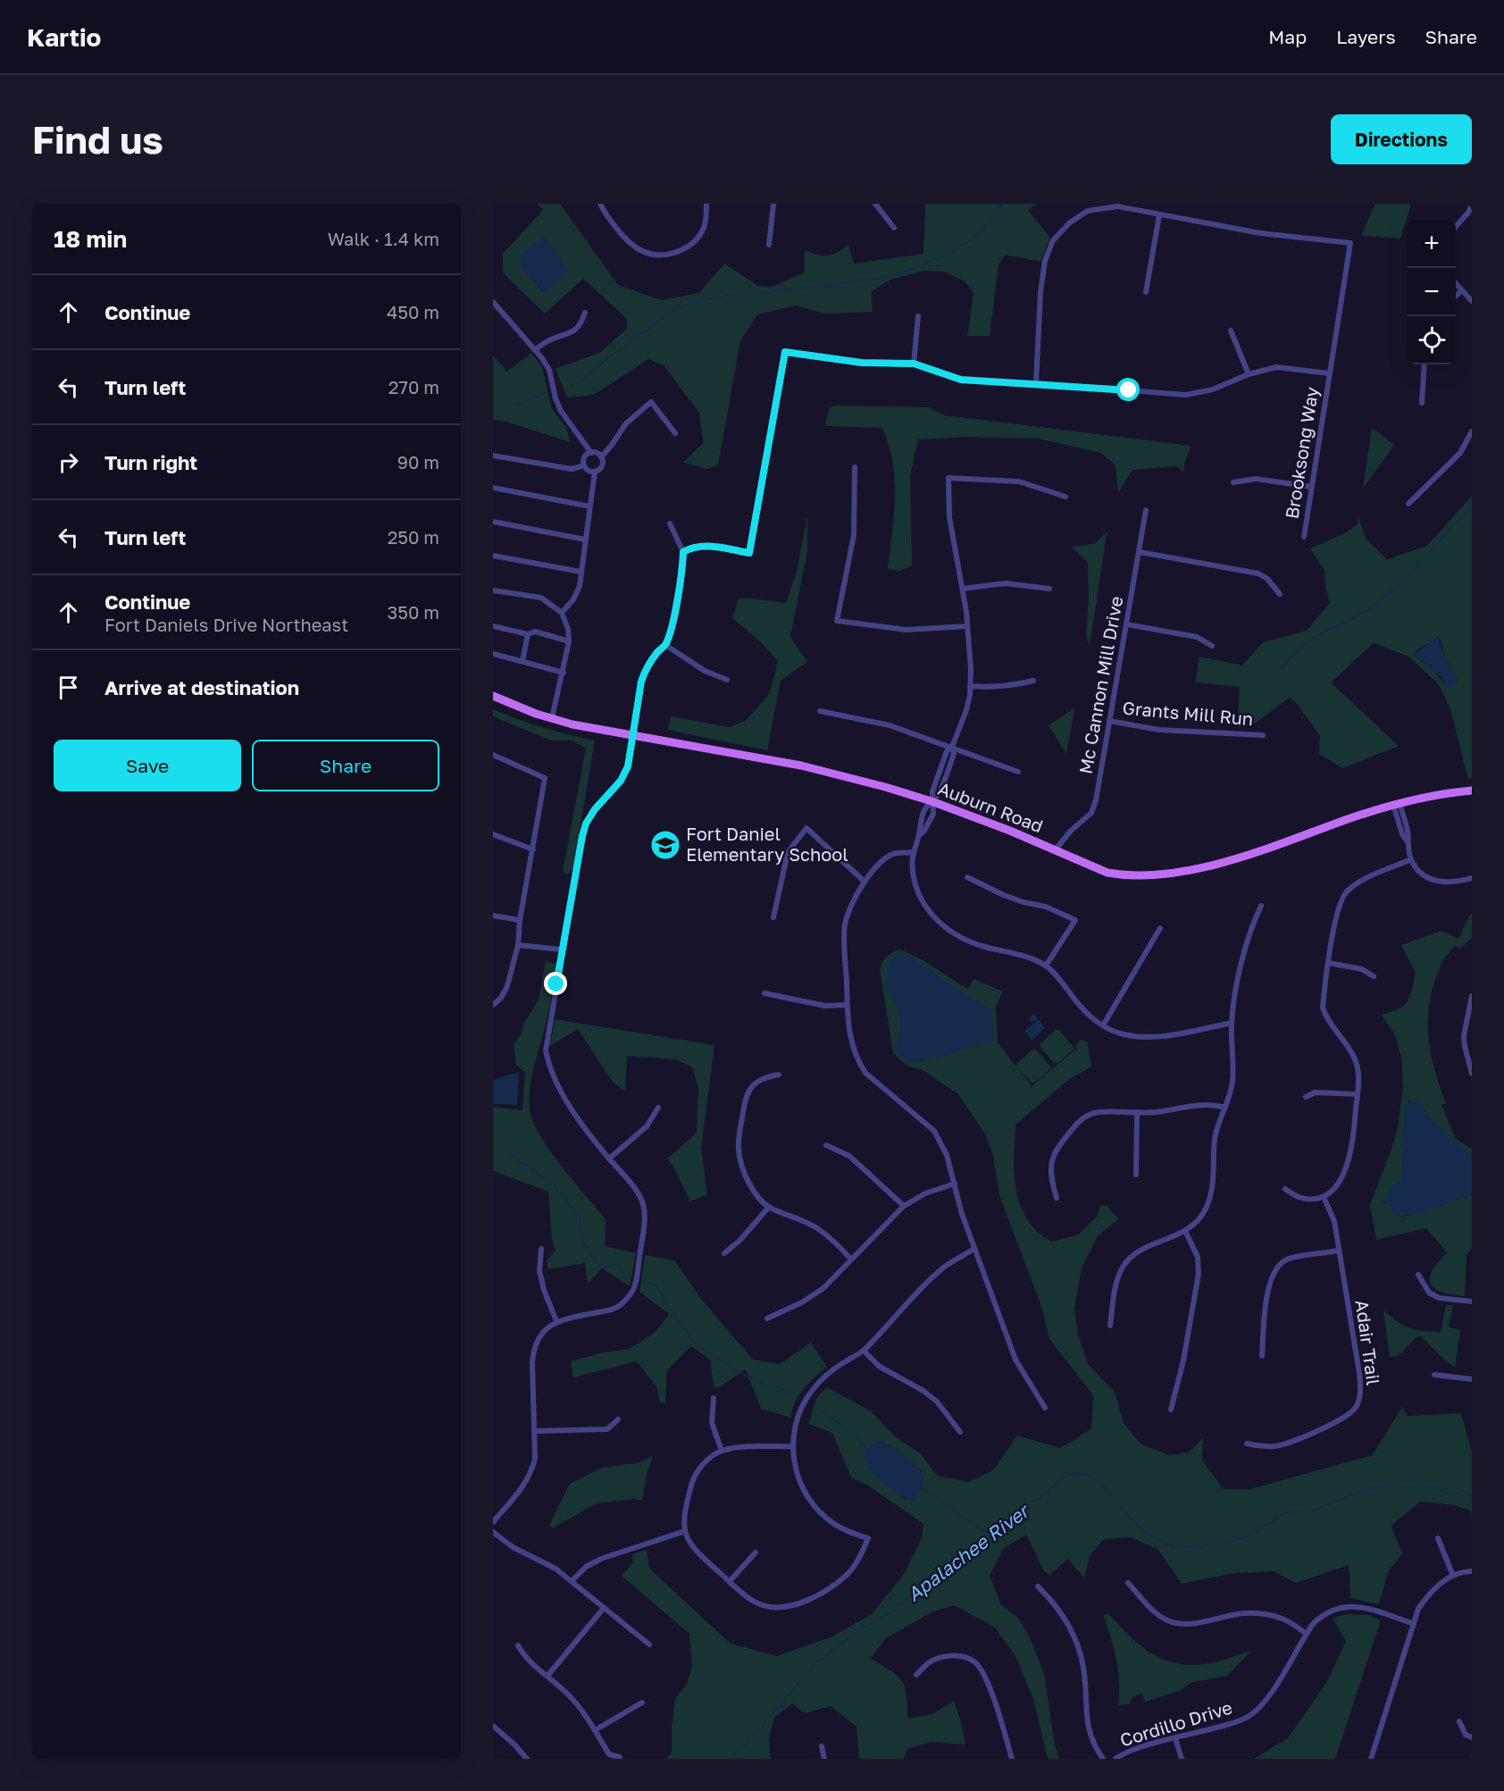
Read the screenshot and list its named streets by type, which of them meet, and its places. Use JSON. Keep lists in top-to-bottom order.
{
  "streets": {
    "main road": ["Auburn Road"],
    "street": [
      "Brooksong Way",
      "Mc Cannon Mill Drive",
      "Grants Mill Run",
      "Adair Trail",
      "Cordillo Drive"
    ]
  },
  "crossings": [
    ["Mc Cannon Mill Drive", "Grants Mill Run"],
    ["Mc Cannon Mill Drive", "Auburn Road"]
  ],
  "water": ["Apalachee River"],
  "places": {
    "school or university": ["Fort Daniel Elementary School"]
  },
  "page": {
    "header": "Kartio",
    "nav": ["Map", "Layers", "Share"],
    "buttons": [
      "Directions",
      ["Save", "Share"]
    ],
    "title": "Find us",
    "heading": ["18 min", "Walk · 1.4 km"],
    "map_buttons": ["+", "−"],
    "list": [
      ["Continue", "450 m"],
      ["Turn left", "270 m"],
      ["Turn right", "90 m"],
      ["Turn left", "250 m"],
      ["Continue", "Fort Daniels Drive Northeast", "350 m"],
      "Arrive at destination"
    ]
  }
}
